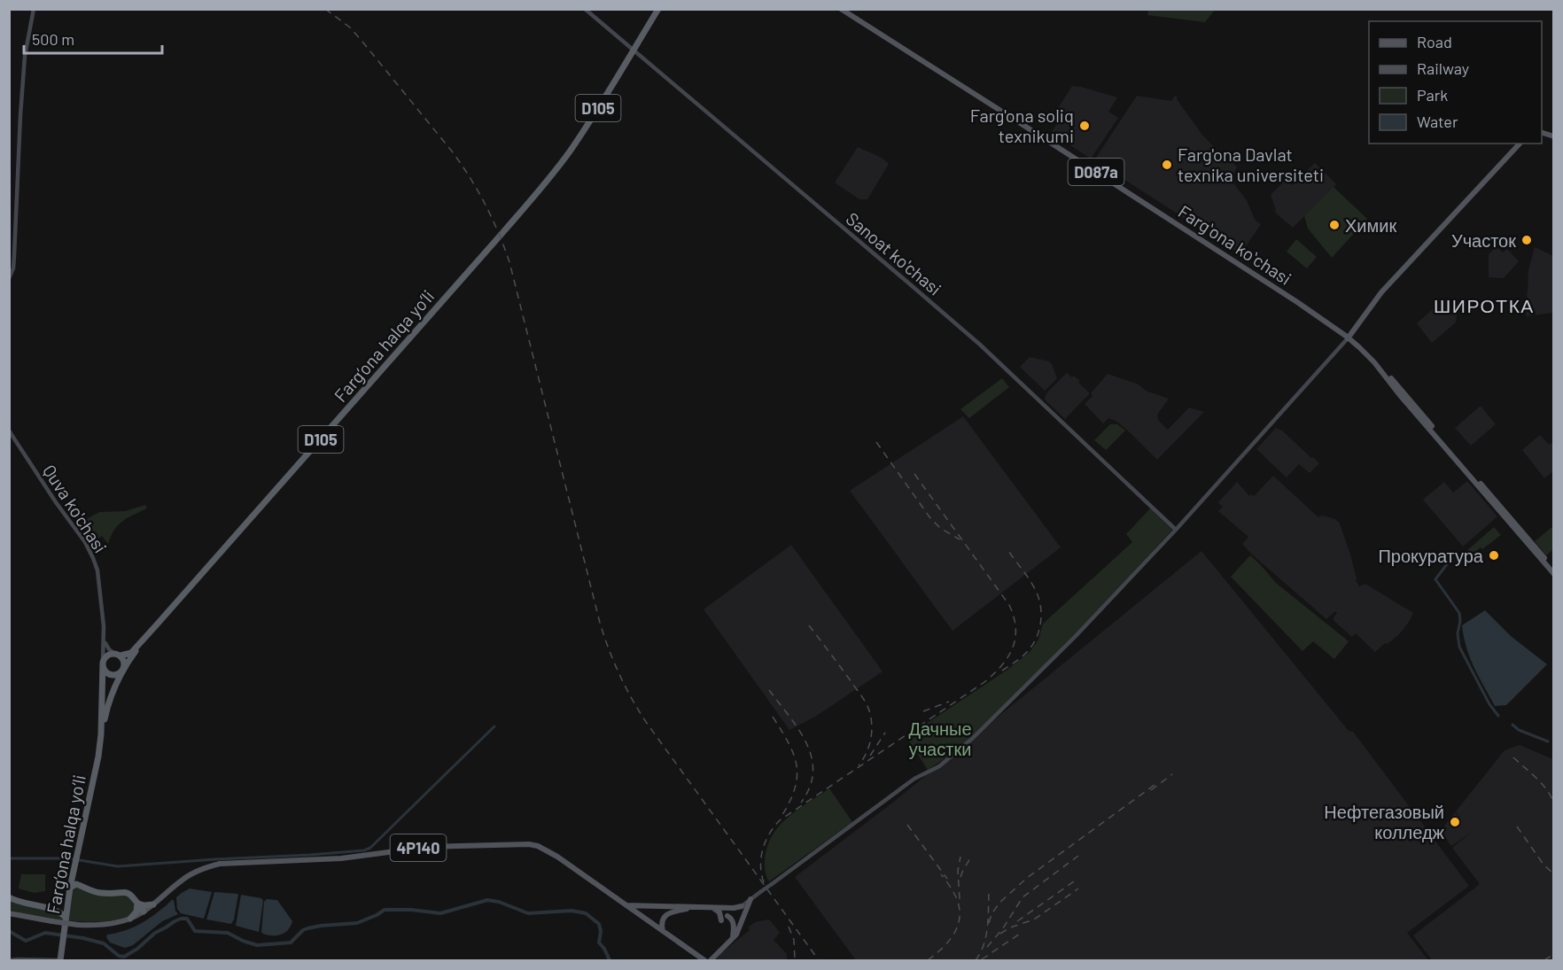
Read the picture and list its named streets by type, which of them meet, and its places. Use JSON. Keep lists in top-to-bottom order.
{
  "streets": {
    "highway": ["D105", "Farg‘ona halqa yo‘li"],
    "main road": [
      "D087a",
      "Fargʻona koʻchasi",
      "Sanoat ko'chasi",
      "Quva ko'chasi",
      "4P140"
    ]
  },
  "crossings": [
    ["Sanoat ko'chasi", "Farg‘ona halqa yo‘li"],
    ["Farg‘ona halqa yo‘li", "Quva ko'chasi"]
  ],
  "districts": ["ШИРОТКА"],
  "parks": ["Дачные участки"],
  "places": [
    "Farg'ona soliq texnikumi",
    "Farg'ona Davlat texnika universiteti",
    "Химик",
    "Участок",
    "Прокуратура",
    "Нефтегазовый колледж"
  ],
  "legend": [
    "Road",
    "Railway",
    "Park",
    "Water"
  ],
  "scale_bar": "500 m"
}
